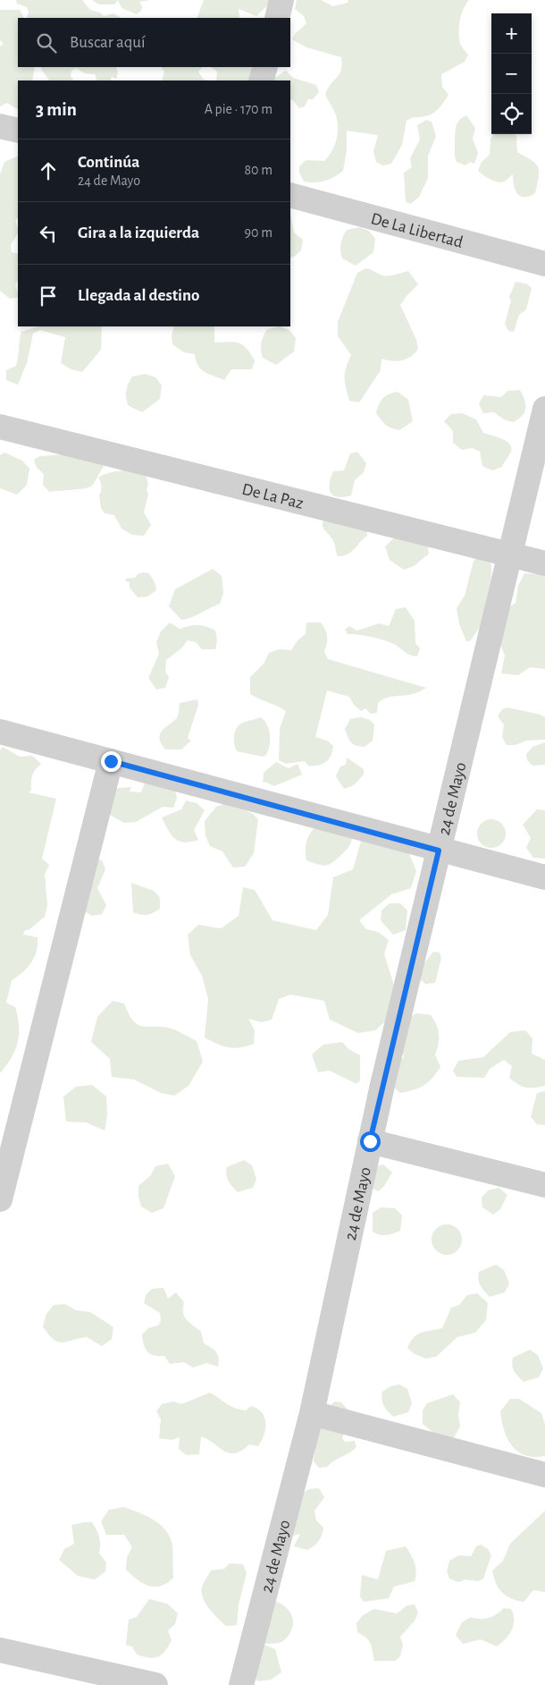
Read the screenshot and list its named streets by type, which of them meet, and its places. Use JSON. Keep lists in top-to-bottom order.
{
  "streets": {
    "street": ["De La Libertad", "De La Paz", "24 de Mayo"]
  },
  "crossings": [
    ["De La Paz", "24 de Mayo"]
  ],
  "page": {
    "map_buttons": ["+", "−"],
    "search": "Buscar aquí",
    "heading": ["3 min", "A pie · 170 m"],
    "list": [
      ["Continúa", "24 de Mayo", "80 m"],
      ["Gira a la izquierda", "90 m"],
      "Llegada al destino"
    ]
  }
}
